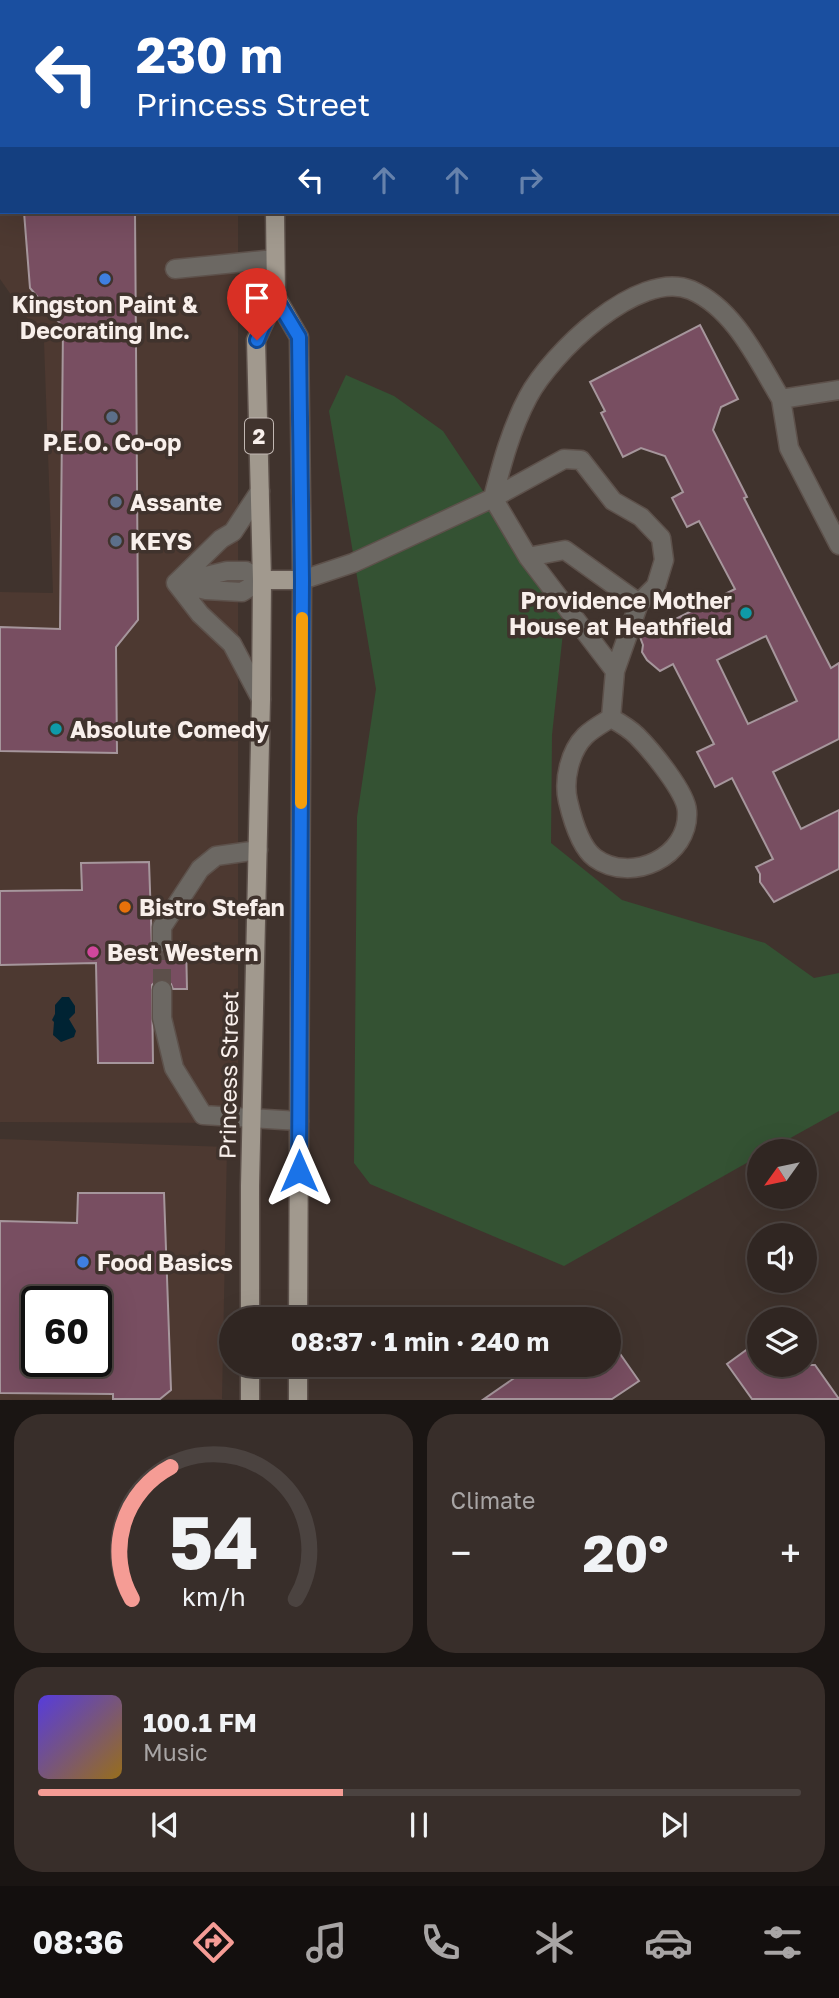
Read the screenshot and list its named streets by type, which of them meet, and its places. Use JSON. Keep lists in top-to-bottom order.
{
  "streets": {
    "main road": ["2", "Princess Street"]
  },
  "crossings": [
    ["2", "Princess Street"]
  ],
  "places": [
    "Kingston Paint & Decorating Inc.",
    "P.E.O. Co-op",
    "Assante",
    "KEYS",
    "Providence Mother House at Heathfield",
    "Absolute Comedy",
    "Bistro Stefan",
    "Best Western",
    "Food Basics"
  ],
  "north": "bottom left",
  "page": {
    "turn": ["230 m", "Princess Street"],
    "limit": "60",
    "trip": "08:37 · 1 min · 240 m",
    "tile": "Climate",
    "heat": ["−", "20°", "+"],
    "song": ["100.1 FM", "Music"],
    "tabs": "08:36",
    "gauge": ["54", "km/h"]
  }
}
